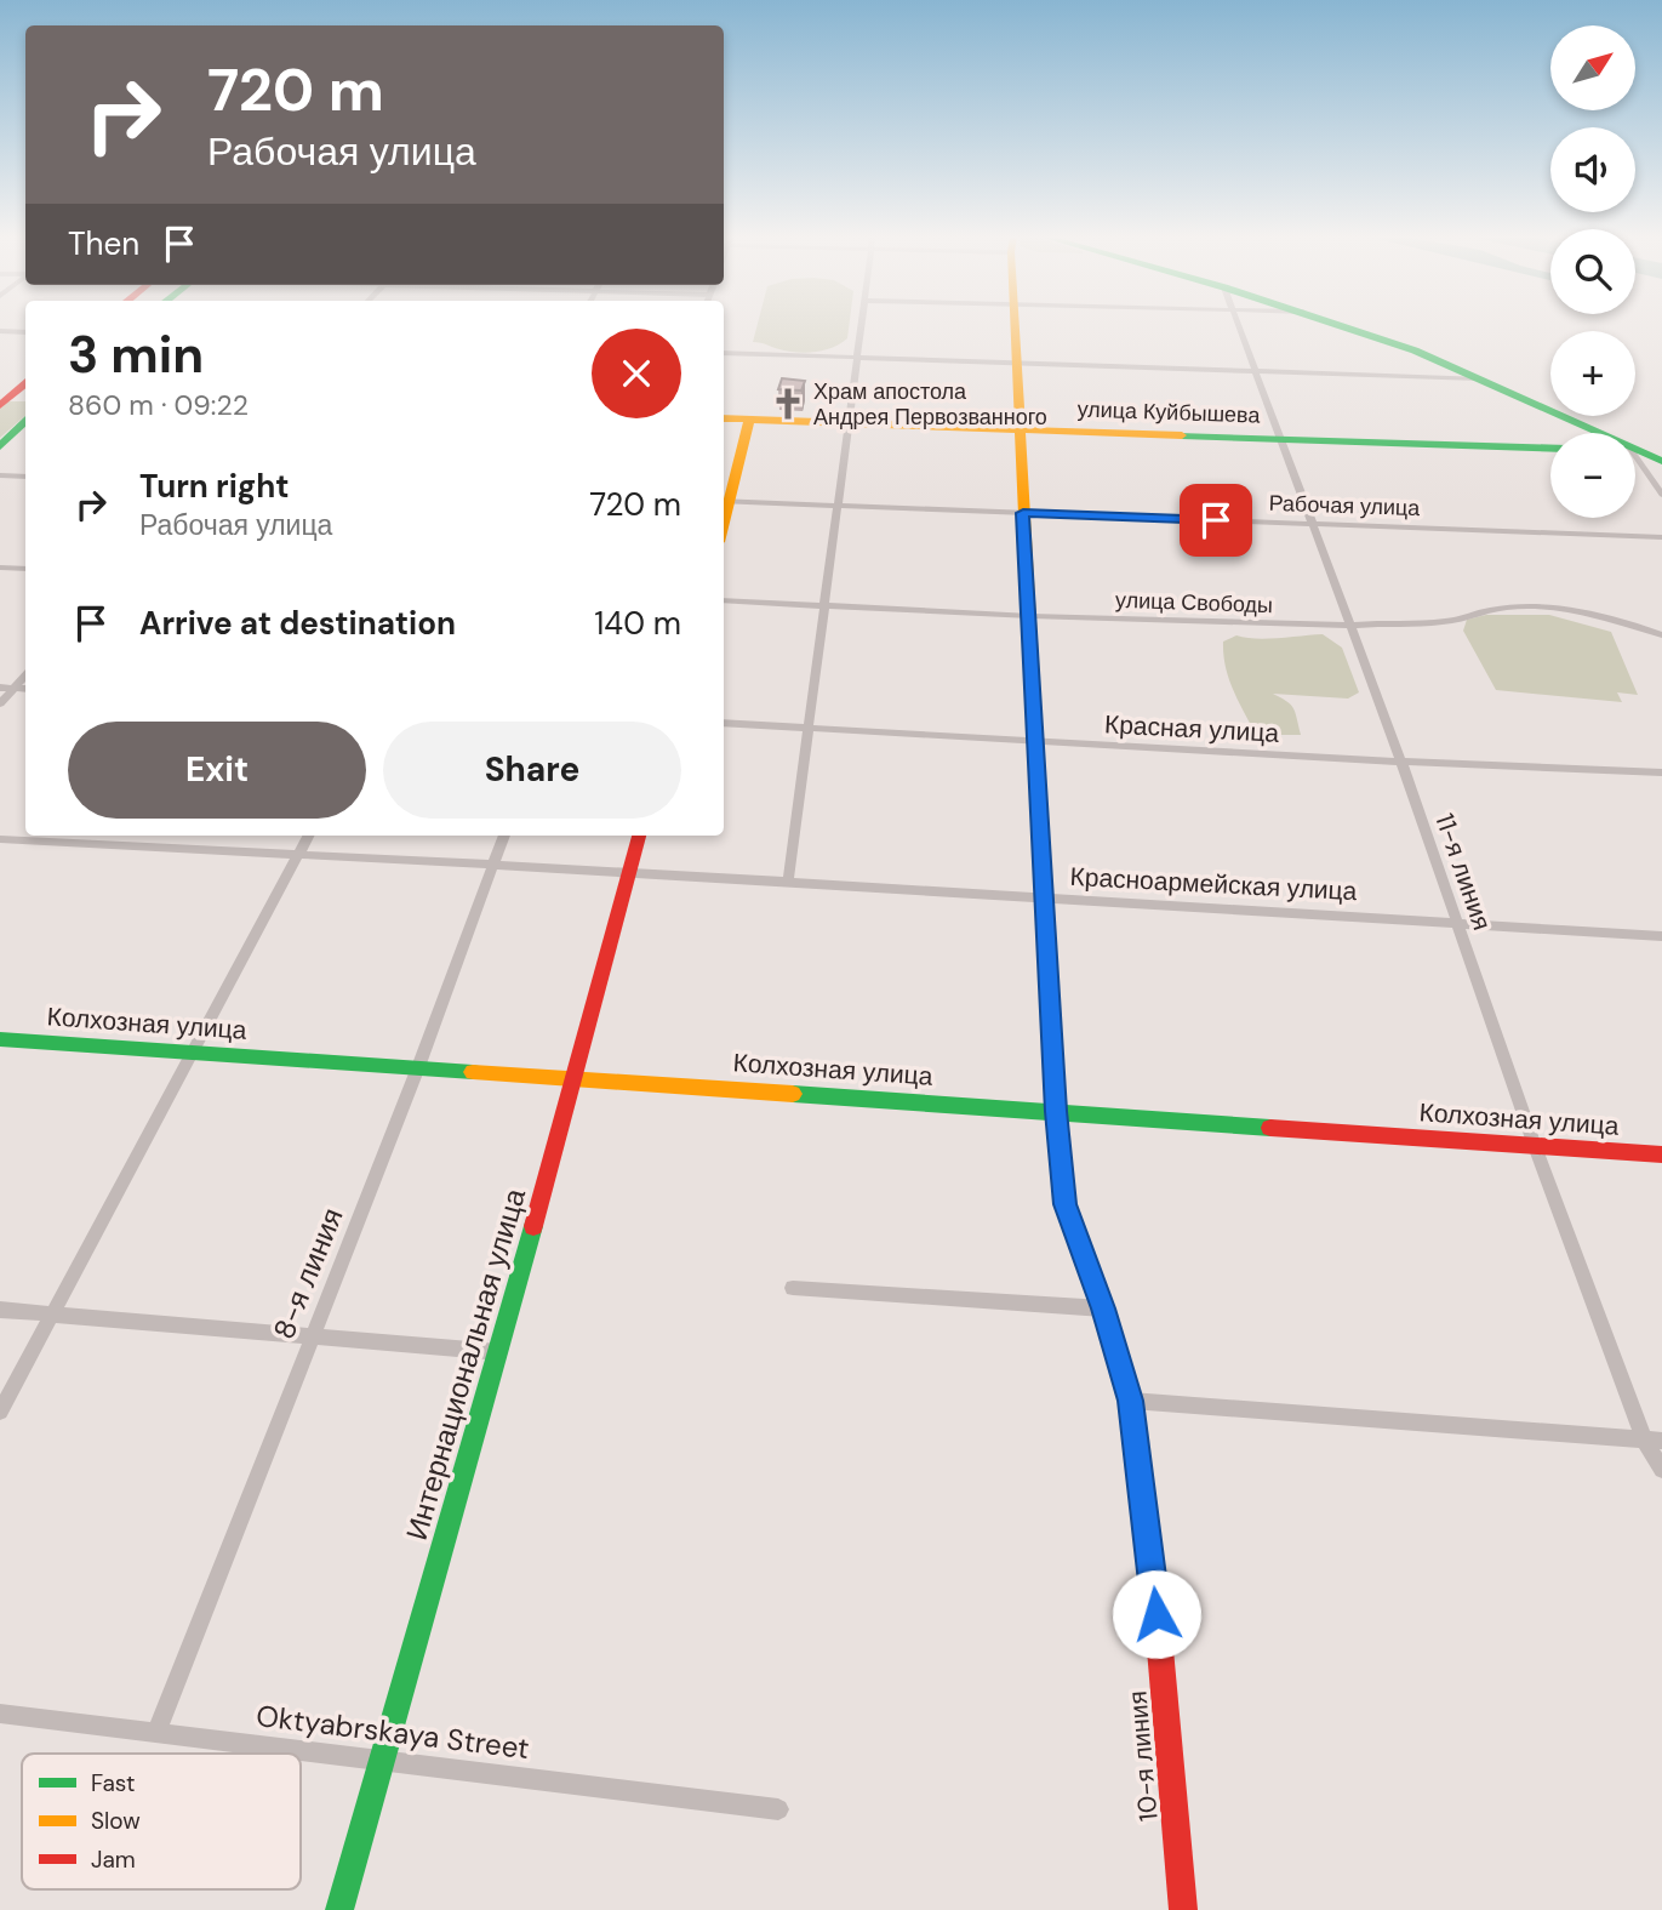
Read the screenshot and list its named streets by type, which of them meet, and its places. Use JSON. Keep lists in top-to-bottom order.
{
  "streets": {
    "street": [
      "улица Куйбышева",
      "Рабочая улица",
      "улица Свободы",
      "Красная улица",
      "11-я линия",
      "Красноармейская улица",
      "Колхозная улица",
      "8-я линия",
      "Интернациональная улица",
      "Oktyabrskaya Street",
      "10-я линия"
    ]
  },
  "crossings": [
    ["улица Куйбышева", "11-я линия"],
    ["улица Куйбышева", "10-я линия"],
    ["Рабочая улица", "11-я линия"],
    ["Рабочая улица", "10-я линия"],
    ["улица Свободы", "11-я линия"],
    ["улица Свободы", "10-я линия"],
    ["Красная улица", "11-я линия"],
    ["Красная улица", "10-я линия"],
    ["11-я линия", "Красноармейская улица"],
    ["11-я линия", "Колхозная улица"],
    ["Красноармейская улица", "8-я линия"],
    ["Красноармейская улица", "Интернациональная улица"],
    ["Красноармейская улица", "10-я линия"],
    ["Колхозная улица", "8-я линия"],
    ["Колхозная улица", "Интернациональная улица"],
    ["Колхозная улица", "10-я линия"],
    ["8-я линия", "Oktyabrskaya Street"],
    ["Интернациональная улица", "Oktyabrskaya Street"]
  ],
  "places": {
    "church": ["Храм апостола Андрея Первозванного"]
  },
  "legend": ["Fast", "Slow", "Jam"],
  "north": "top right",
  "page": {
    "map_buttons": ["+", "−"],
    "turn": ["720 m", "Рабочая улица"],
    "then": "Then",
    "heading": ["3 min", "860 m · 09:22"],
    "list": [
      {
        "name": "Turn right",
        "note": "Рабочая улица",
        "value": "720 m"
      },
      {
        "name": "Arrive at destination",
        "value": "140 m"
      }
    ],
    "buttons": ["Exit", "Share"]
  }
}
